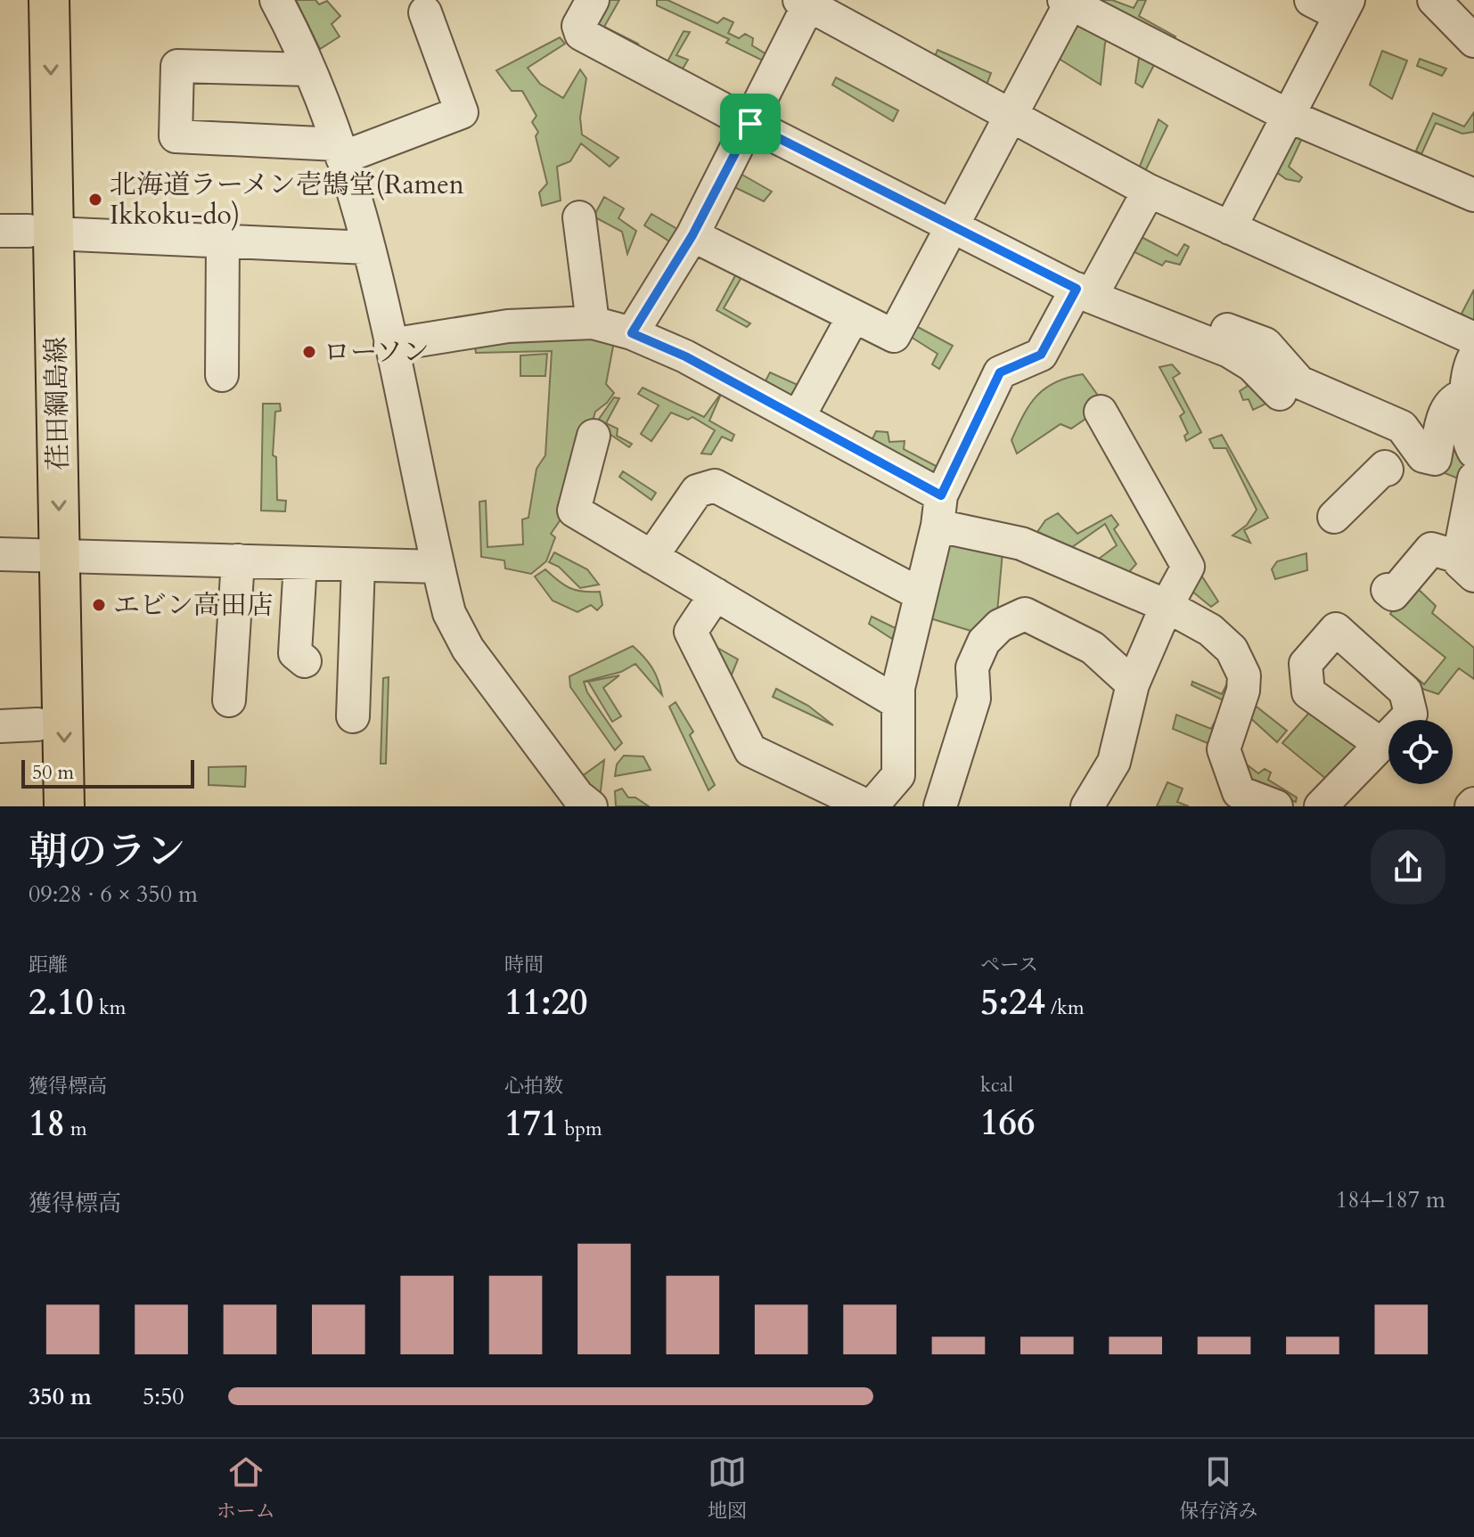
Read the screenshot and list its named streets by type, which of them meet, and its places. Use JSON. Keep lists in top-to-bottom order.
{
  "streets": {
    "main road": ["荏田綱島線"]
  },
  "places": ["北海道ラーメン壱鵠堂(Ramen Ikkoku-do)", "ローソン", "エビン高田店"],
  "scale_bar": "50 m",
  "page": {
    "scale": "50 m",
    "heading": ["朝のラン", "09:28 · 6 × 350 m"],
    "stats": [
      ["距離", "2.10 km"],
      ["時間", "11:20"],
      ["ペース", "5:24 /km"],
      ["獲得標高", "18 m"],
      ["心拍数", "171 bpm"],
      ["kcal", "166"]
    ],
    "chart": ["獲得標高", "184–187 m"],
    "list": [
      {
        "name": "350 m",
        "note": "5:50"
      }
    ],
    "tabs": ["ホーム", "地図", "保存済み"]
  }
}
